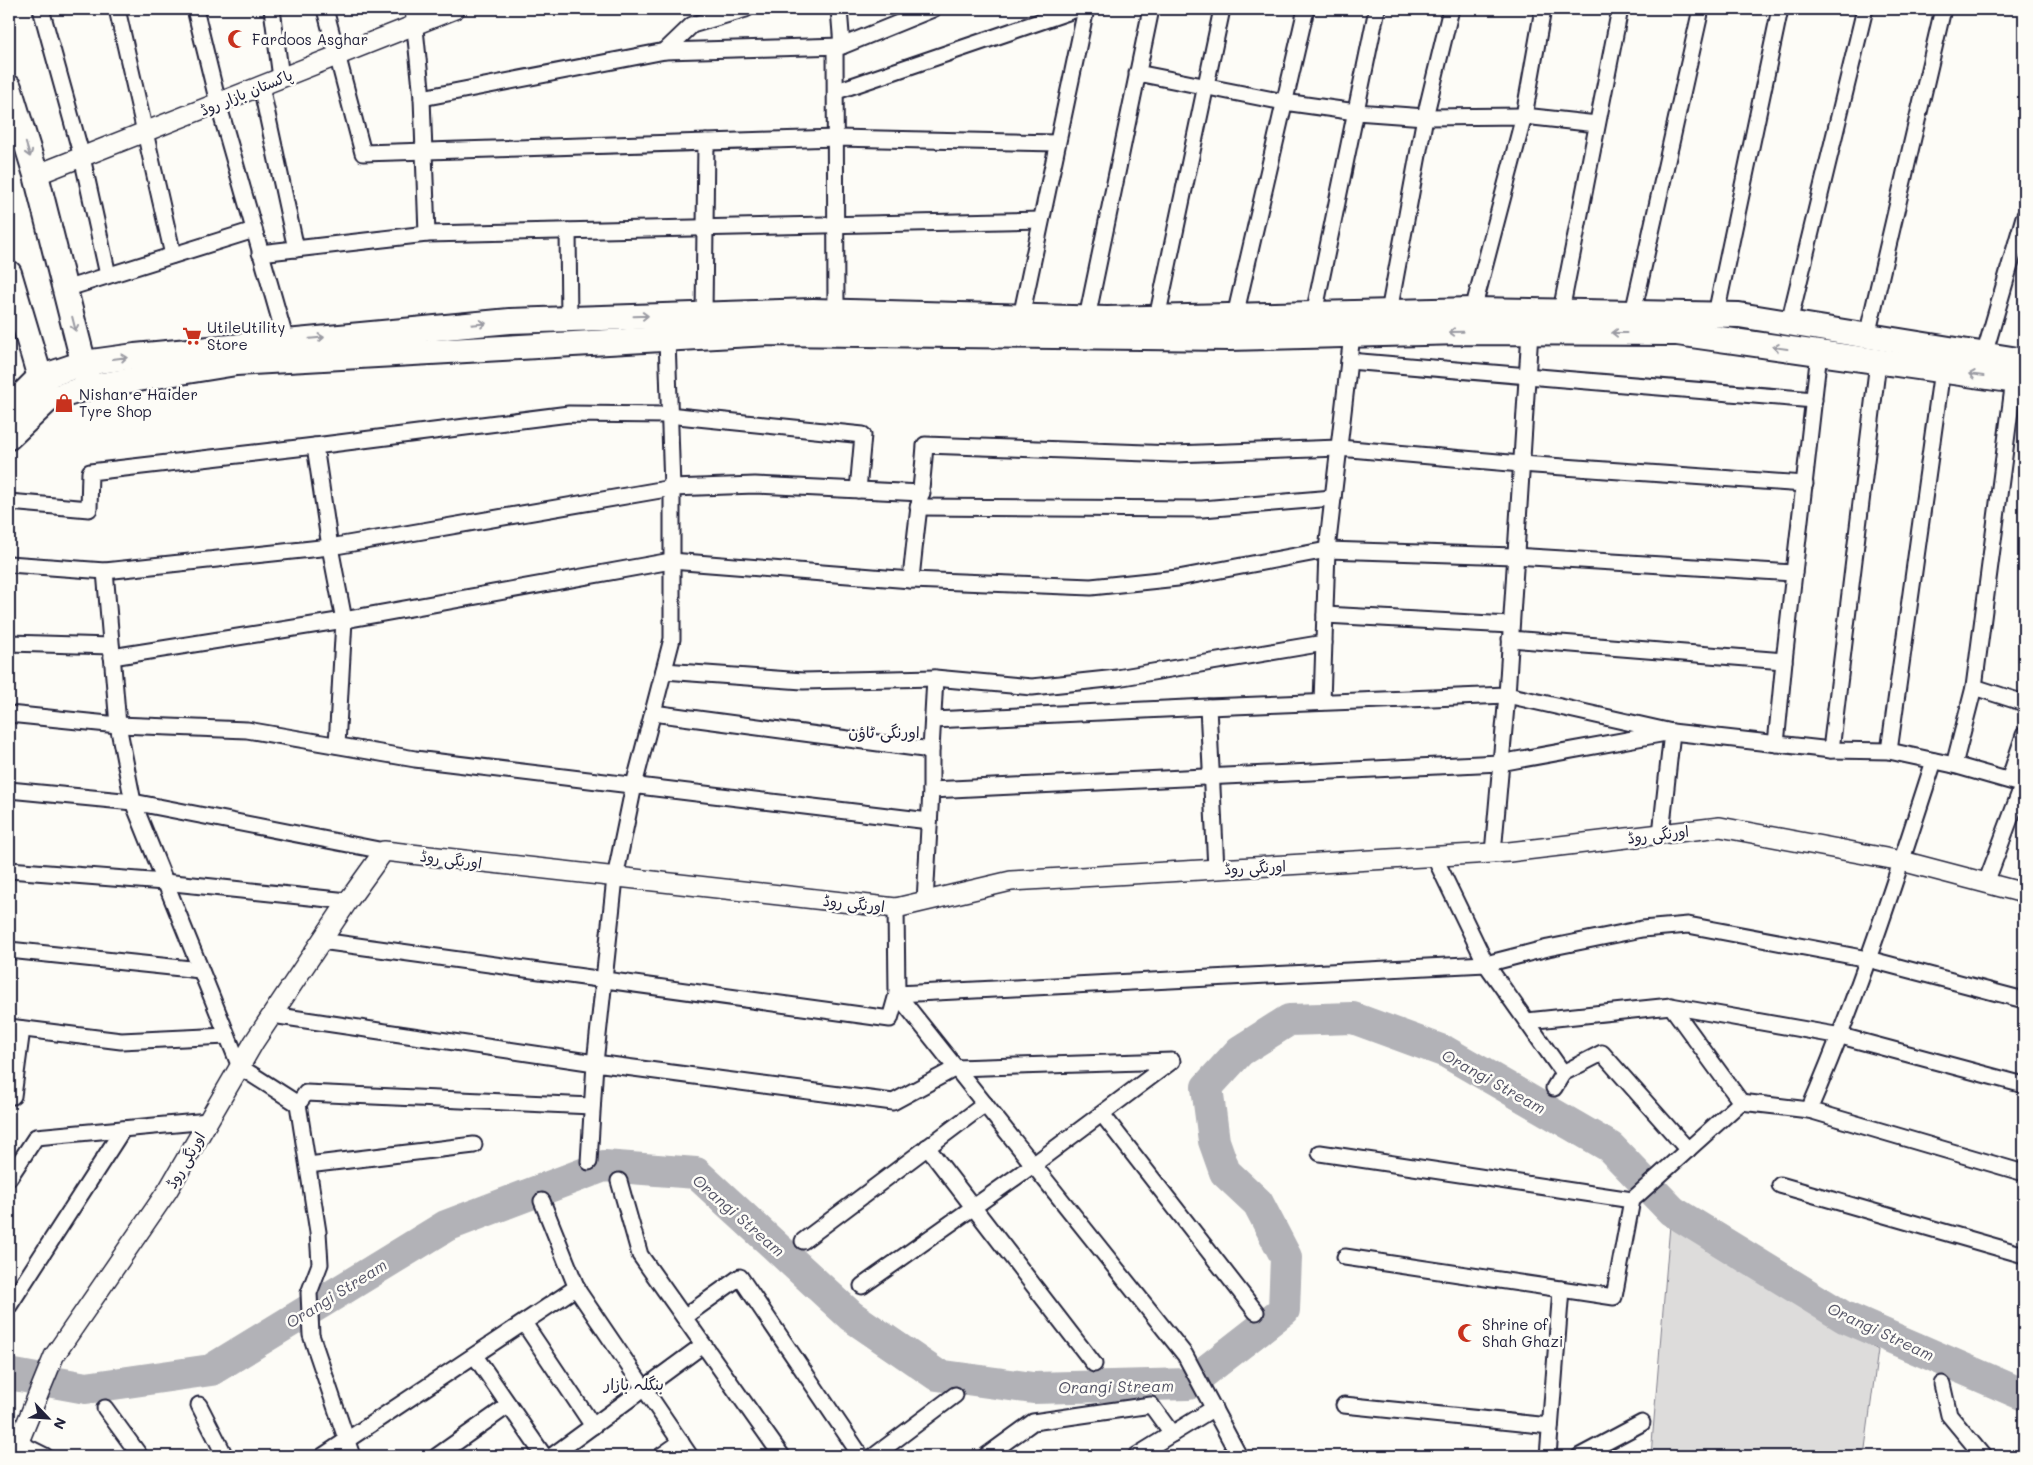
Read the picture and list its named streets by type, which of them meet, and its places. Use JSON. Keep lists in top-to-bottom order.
{
  "streets": {
    "street": ["پاکستان بازار روڈ", "اورنگی روڈ"]
  },
  "districts": ["اورنگی ٹاؤن", "بنگلہ بازار"],
  "water": ["Orangi Stream"],
  "places": {
    "mosque": ["Fardoos Asghar", "Shrine of Shah Ghazi"],
    "supermarket": ["UtileUtility Store"],
    "shop": ["Nishan e Haider Tyre Shop"]
  },
  "north": "bottom right"
}
